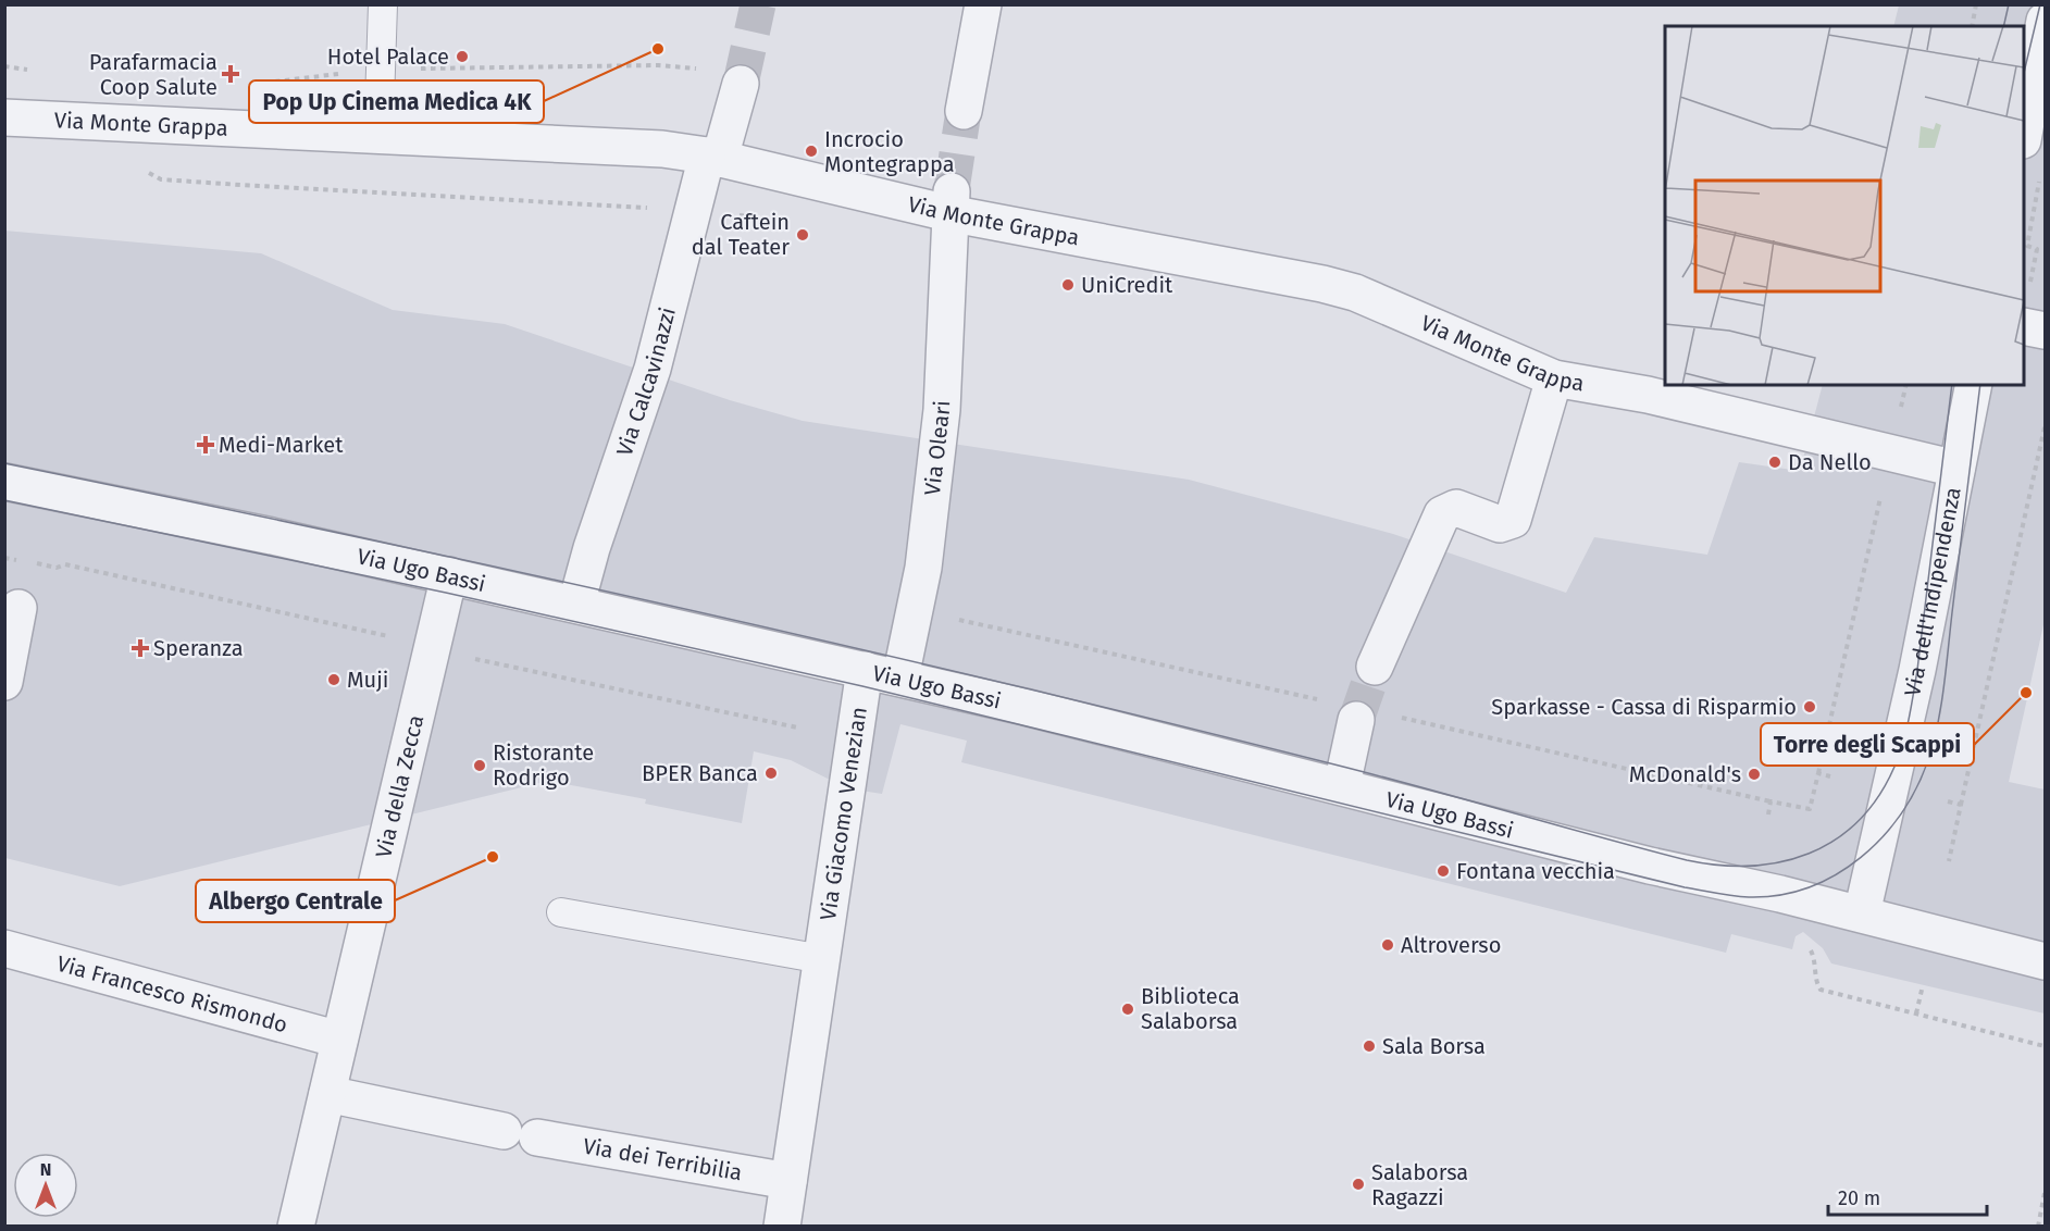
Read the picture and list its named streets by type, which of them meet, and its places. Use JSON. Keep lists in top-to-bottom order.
{
  "streets": {
    "street": [
      "Via Monte Grappa",
      "Via Calcavinazzi",
      "Via Oleari",
      "Via Ugo Bassi",
      "Via dell'Indipendenza",
      "Via della Zecca",
      "Via Giacomo Venezian",
      "Via Francesco Rismondo",
      "Via dei Terribilia"
    ]
  },
  "crossings": [
    ["Via Monte Grappa", "Via Calcavinazzi"],
    ["Via Monte Grappa", "Via Oleari"],
    ["Via Monte Grappa", "Via dell'Indipendenza"],
    ["Via Calcavinazzi", "Via Ugo Bassi"],
    ["Via Oleari", "Via Ugo Bassi"],
    ["Via Ugo Bassi", "Via dell'Indipendenza"],
    ["Via Ugo Bassi", "Via della Zecca"],
    ["Via Ugo Bassi", "Via Giacomo Venezian"],
    ["Via della Zecca", "Via Francesco Rismondo"],
    ["Via della Zecca", "Via dei Terribilia"],
    ["Via Giacomo Venezian", "Via dei Terribilia"]
  ],
  "places": {
    "other": [
      "Pop Up Cinema Medica 4K",
      "Hotel Palace",
      "Incrocio Montegrappa",
      "Caftein dal Teater",
      "UniCredit",
      "Da Nello",
      "Muji",
      "Torre degli Scappi",
      "Sparkasse - Cassa di Risparmio",
      "Ristorante Rodrigo",
      "BPER Banca",
      "McDonald's",
      "Albergo Centrale",
      "Fontana vecchia",
      "Altroverso",
      "Biblioteca Salaborsa",
      "Sala Borsa",
      "Salaborsa Ragazzi"
    ],
    "health": ["Parafarmacia Coop Salute", "Medi-Market", "Speranza"]
  },
  "scale_bar": "20 m",
  "north": "top"
}
